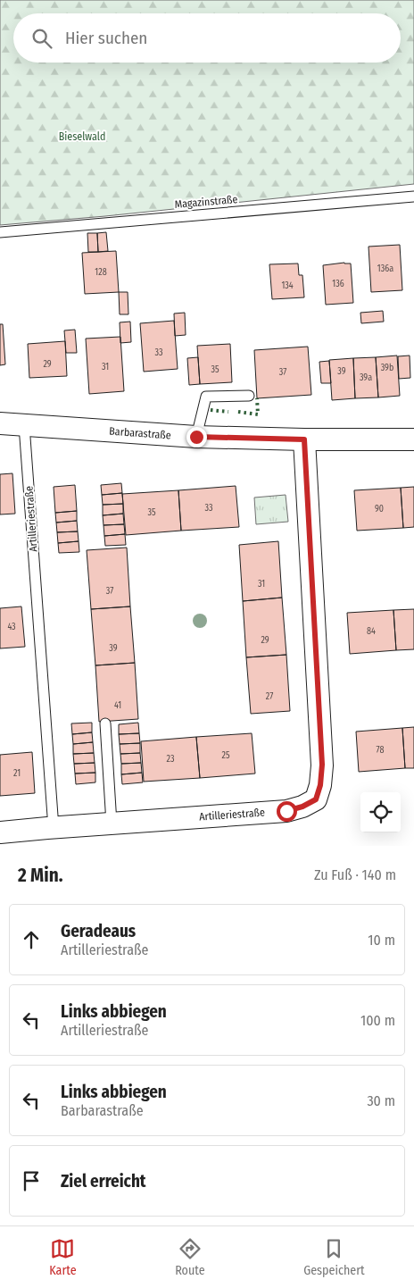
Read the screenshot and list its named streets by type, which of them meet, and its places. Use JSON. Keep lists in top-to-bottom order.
{
  "streets": {
    "street": ["Barbarastraße", "Artilleriestraße"],
    "lane": ["Magazinstraße"]
  },
  "crossings": [
    ["Barbarastraße", "Artilleriestraße"]
  ],
  "parks": ["Bieselwald"],
  "house_numbers": [
    "136a",
    "128",
    "136",
    "134",
    "33",
    "29",
    "31",
    "39b",
    "35",
    "39",
    "37",
    "39a",
    "33",
    "90",
    "35",
    "31",
    "37",
    "43",
    "84",
    "29",
    "39",
    "27",
    "41",
    "78",
    "25",
    "23",
    "21"
  ],
  "page": {
    "search": "Hier suchen",
    "heading": ["2 Min.", "Zu Fuß · 140 m"],
    "list": [
      ["Geradeaus", "Artilleriestraße", "10 m"],
      ["Links abbiegen", "Artilleriestraße", "100 m"],
      ["Links abbiegen", "Barbarastraße", "30 m"],
      "Ziel erreicht"
    ],
    "nav": ["Karte", "Route", "Gespeichert"]
  }
}
